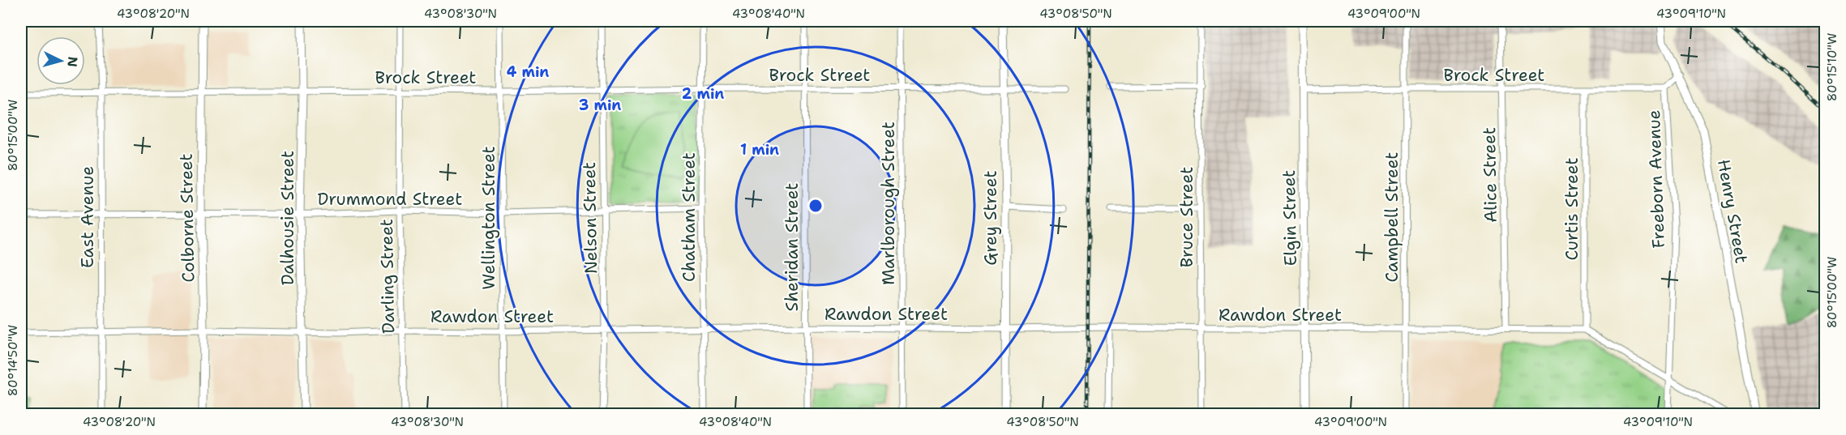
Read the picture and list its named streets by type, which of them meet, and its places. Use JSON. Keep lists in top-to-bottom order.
{
  "streets": {
    "main road": [
      "Henry Street",
      "Colborne Street",
      "Dalhousie Street",
      "Grey Street",
      "Elgin Street"
    ],
    "street": [
      "Brock Street",
      "Alice Street",
      "Freeborn Avenue",
      "Drummond Street",
      "Marlborough Street",
      "Curtis Street",
      "East Avenue",
      "Chatham Street",
      "Bruce Street",
      "Campbell Street",
      "Wellington Street",
      "Nelson Street",
      "Sheridan Street",
      "Darling Street",
      "Rawdon Street"
    ]
  },
  "crossings": [
    ["Brock Street", "Alice Street"],
    ["Brock Street", "Freeborn Avenue"],
    ["Brock Street", "Marlborough Street"],
    ["Brock Street", "Curtis Street"],
    ["Brock Street", "East Avenue"],
    ["Brock Street", "Chatham Street"],
    ["Brock Street", "Campbell Street"],
    ["Brock Street", "Colborne Street"],
    ["Brock Street", "Dalhousie Street"],
    ["Brock Street", "Wellington Street"],
    ["Brock Street", "Nelson Street"],
    ["Brock Street", "Grey Street"],
    ["Brock Street", "Elgin Street"],
    ["Brock Street", "Sheridan Street"],
    ["Brock Street", "Darling Street"],
    ["Alice Street", "Rawdon Street"],
    ["Freeborn Avenue", "Rawdon Street"],
    ["Drummond Street", "East Avenue"],
    ["Drummond Street", "Chatham Street"],
    ["Drummond Street", "Colborne Street"],
    ["Drummond Street", "Dalhousie Street"],
    ["Drummond Street", "Wellington Street"],
    ["Drummond Street", "Nelson Street"],
    ["Drummond Street", "Darling Street"],
    ["Marlborough Street", "Rawdon Street"],
    ["Curtis Street", "Rawdon Street"],
    ["East Avenue", "Rawdon Street"],
    ["Chatham Street", "Rawdon Street"],
    ["Bruce Street", "Rawdon Street"],
    ["Campbell Street", "Rawdon Street"],
    ["Colborne Street", "Rawdon Street"],
    ["Dalhousie Street", "Rawdon Street"],
    ["Wellington Street", "Rawdon Street"],
    ["Nelson Street", "Rawdon Street"],
    ["Grey Street", "Rawdon Street"],
    ["Elgin Street", "Rawdon Street"],
    ["Sheridan Street", "Rawdon Street"],
    ["Darling Street", "Rawdon Street"]
  ],
  "north": "right",
  "coordinates": [
    "43°08'20\"N",
    "43°08'30\"N",
    "43°08'40\"N",
    "43°08'50\"N",
    "43°09'00\"N",
    "43°09'10\"N",
    "80°15'10\"W",
    "80°15'00\"W",
    "80°14'50\"W"
  ],
  "rings": [
    "4 min",
    "2 min",
    "3 min",
    "1 min"
  ]
}
